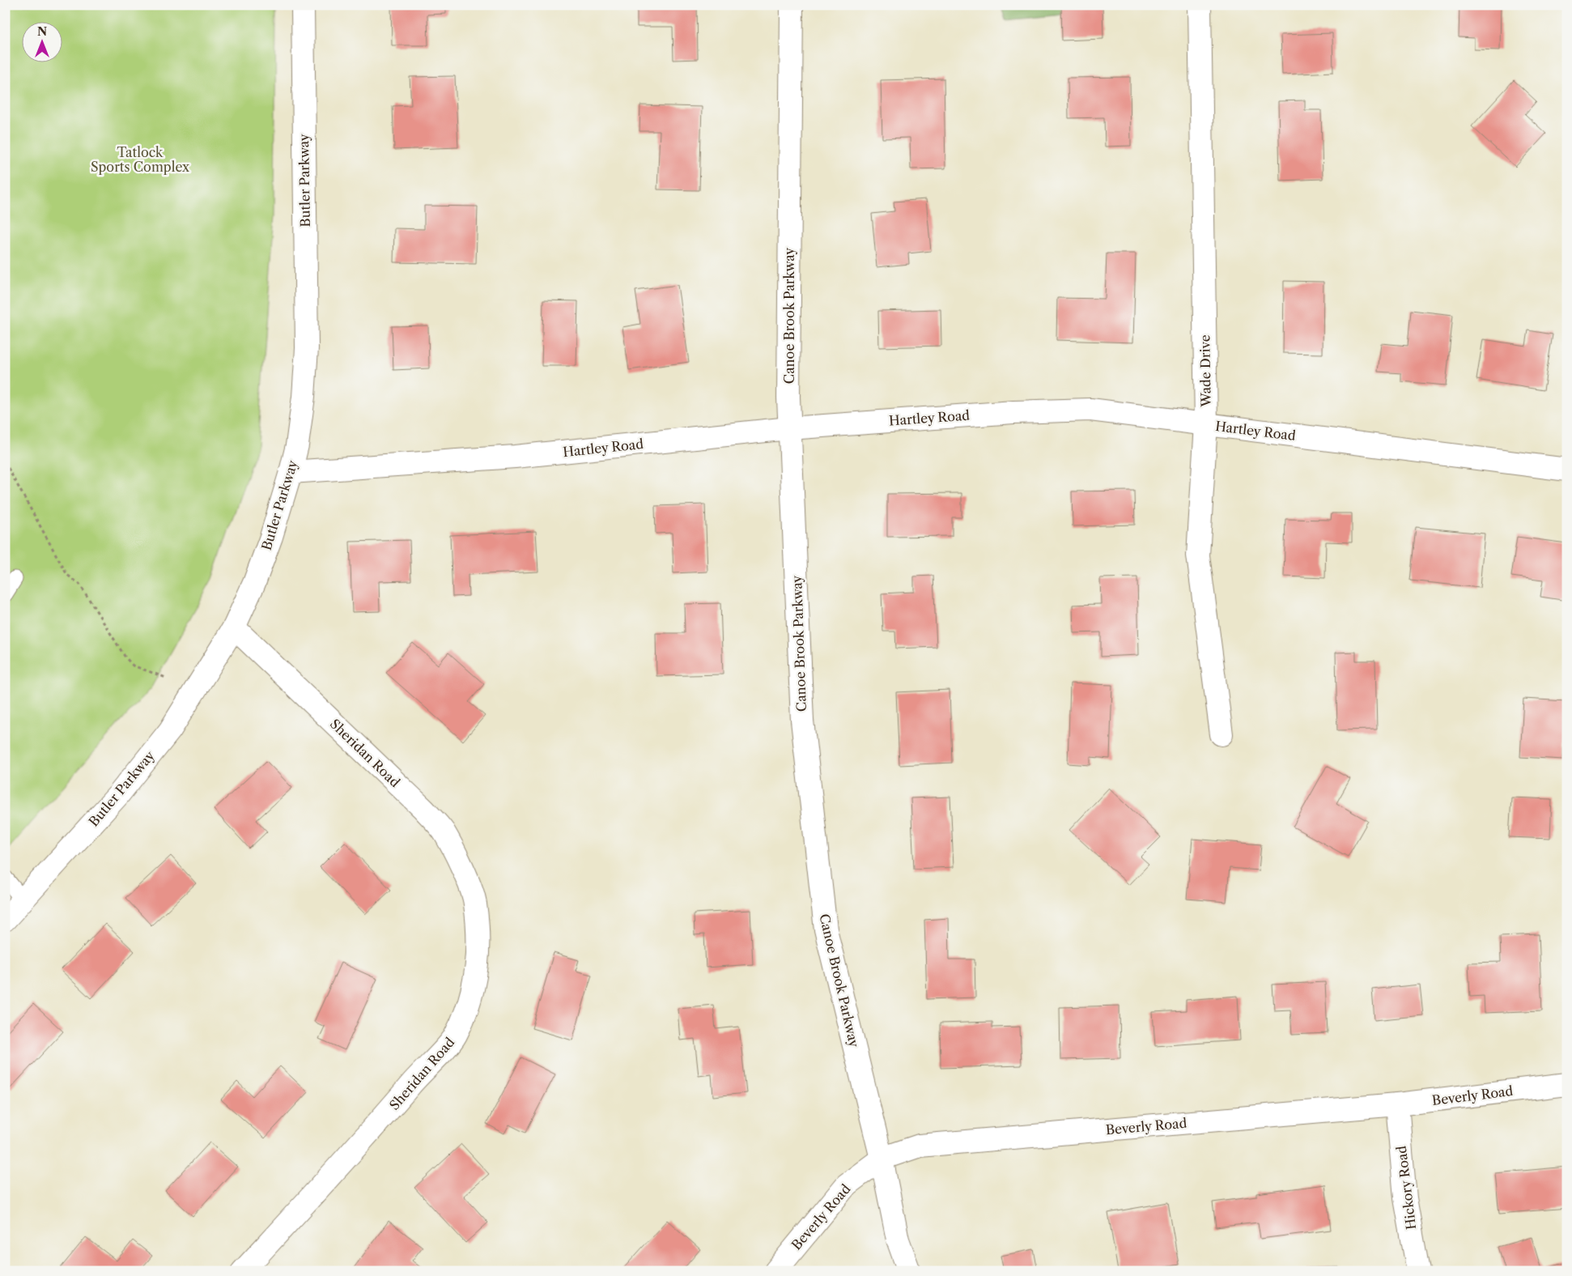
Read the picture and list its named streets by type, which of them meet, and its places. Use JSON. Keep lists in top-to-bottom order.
{
  "streets": {
    "street": [
      "Butler Parkway",
      "Canoe Brook Parkway",
      "Wade Drive",
      "Hartley Road",
      "Sheridan Road",
      "Beverly Road",
      "Hickory Road"
    ]
  },
  "crossings": [
    ["Butler Parkway", "Hartley Road"],
    ["Butler Parkway", "Sheridan Road"],
    ["Canoe Brook Parkway", "Hartley Road"],
    ["Canoe Brook Parkway", "Beverly Road"],
    ["Wade Drive", "Hartley Road"],
    ["Beverly Road", "Hickory Road"]
  ],
  "parks": ["Tatlock Sports Complex"],
  "north": "top"
}
